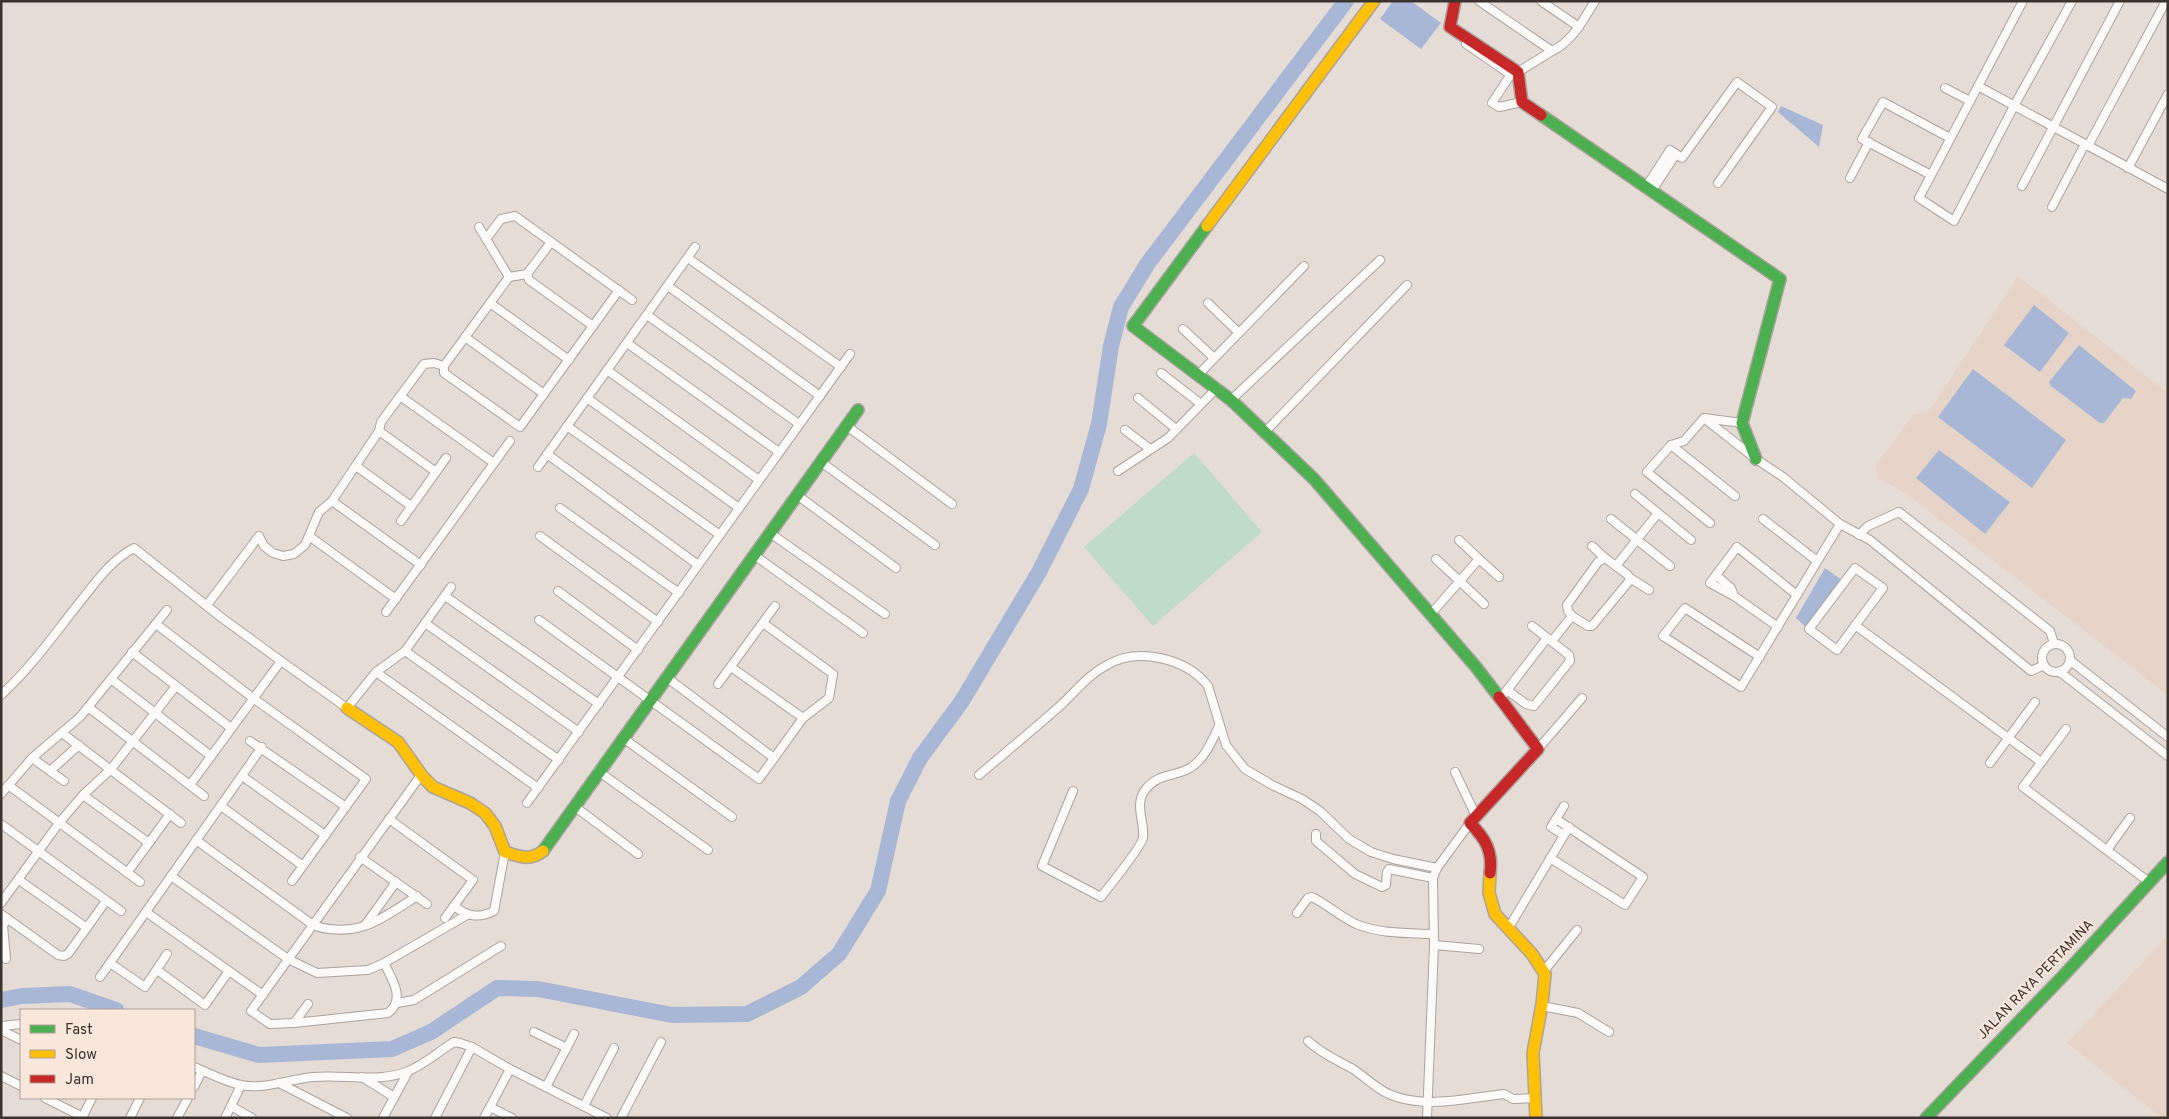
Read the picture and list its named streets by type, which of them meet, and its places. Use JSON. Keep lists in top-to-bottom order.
{
  "streets": {
    "street": ["JALAN RAYA PERTAMINA"]
  },
  "legend": ["Fast", "Slow", "Jam"]
}
